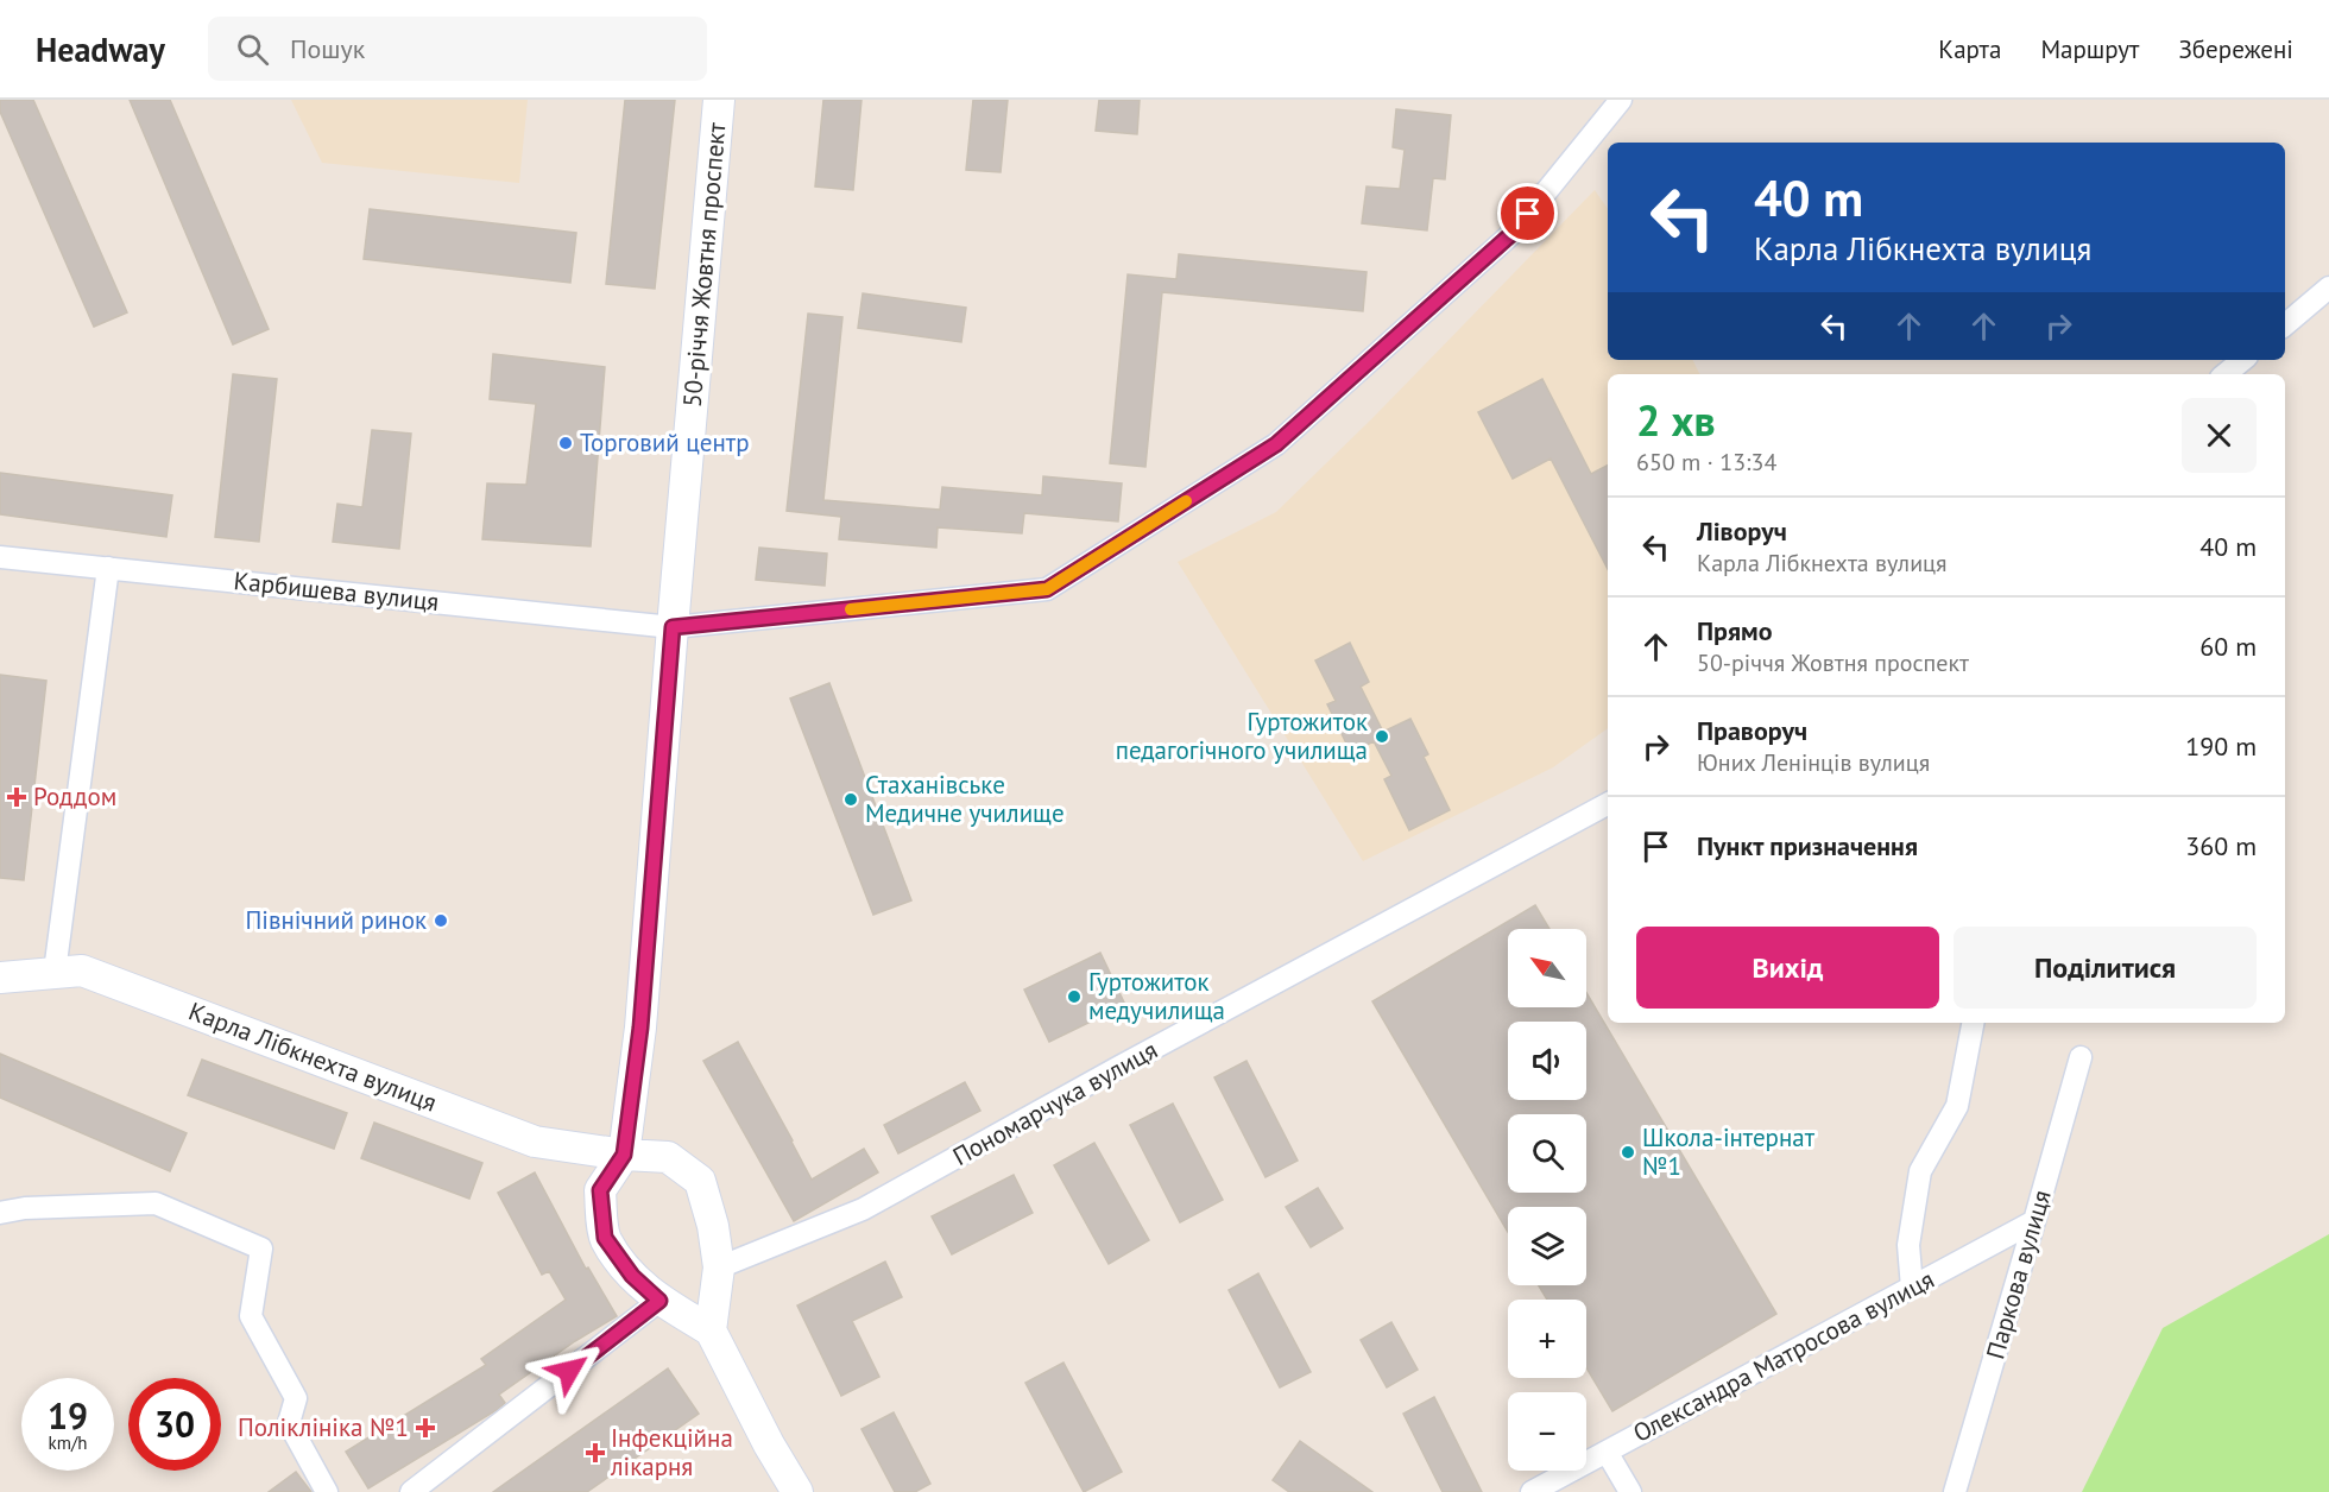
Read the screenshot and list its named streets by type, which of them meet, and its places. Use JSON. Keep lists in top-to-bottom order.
{
  "streets": {
    "street": [
      "50-річчя Жовтня проспект",
      "Карбишева вулиця",
      "Карла Лібкнехта вулиця",
      "Пономарчука вулиця",
      "Паркова вулиця",
      "Олександра Матросова вулиця"
    ]
  },
  "crossings": [
    ["50-річчя Жовтня проспект", "Карбишева вулиця"],
    ["50-річчя Жовтня проспект", "Карла Лібкнехта вулиця"],
    ["Карла Лібкнехта вулиця", "Пономарчука вулиця"],
    ["Паркова вулиця", "Олександра Матросова вулиця"]
  ],
  "places": {
    "other": [
      "Торговий центр",
      "Гуртожиток педагогічного училища",
      "Стаханівське Медичне училище",
      "Північний ринок",
      "Гуртожиток медучилища",
      "Школа-інтернат №1"
    ],
    "health": ["Роддом", "Поліклініка №1", "Інфекційна лікарня"]
  },
  "north": "top left",
  "page": {
    "header": "Headway",
    "search": "Пошук",
    "nav": ["Карта", "Маршрут", "Збережені"],
    "turn": ["40 m", "Карла Лібкнехта вулиця"],
    "heading": ["2 хв", "650 m · 13:34"],
    "list": [
      {
        "name": "Ліворуч",
        "note": "Карла Лібкнехта вулиця",
        "value": "40 m"
      },
      {
        "name": "Прямо",
        "note": "50-річчя Жовтня проспект",
        "value": "60 m"
      },
      {
        "name": "Праворуч",
        "note": "Юних Ленінців вулиця",
        "value": "190 m"
      },
      {
        "name": "Пункт призначення",
        "value": "360 m"
      }
    ],
    "buttons": ["Вихід", "Поділитися"],
    "map_buttons": ["+", "−"],
    "speed": "19 km/h",
    "limit": "30"
  }
}
